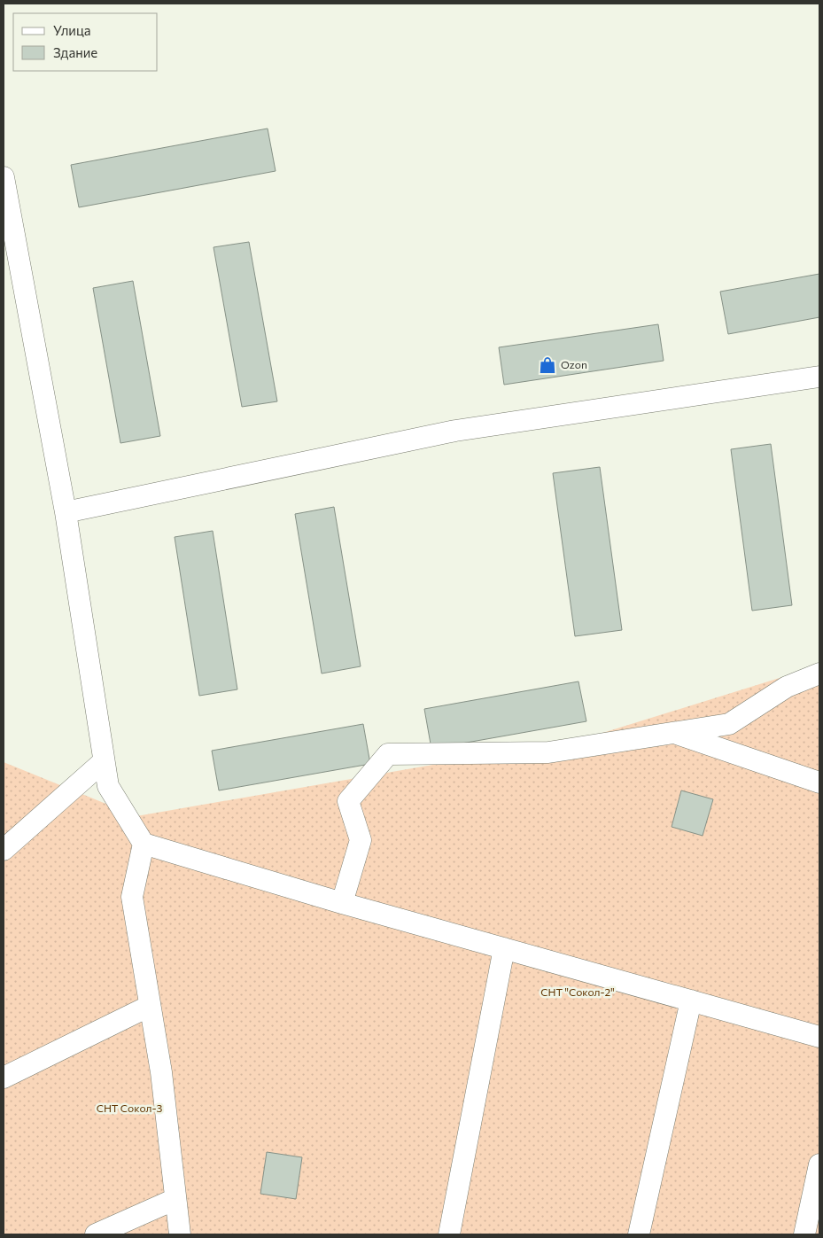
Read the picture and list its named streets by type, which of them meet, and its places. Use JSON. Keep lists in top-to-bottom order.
{
  "parks": ["СНТ \"Сокол-2\"", "СНТ Сокол-3"],
  "places": {
    "shop": ["Ozon"]
  },
  "legend": ["Улица", "Здание"]
}
